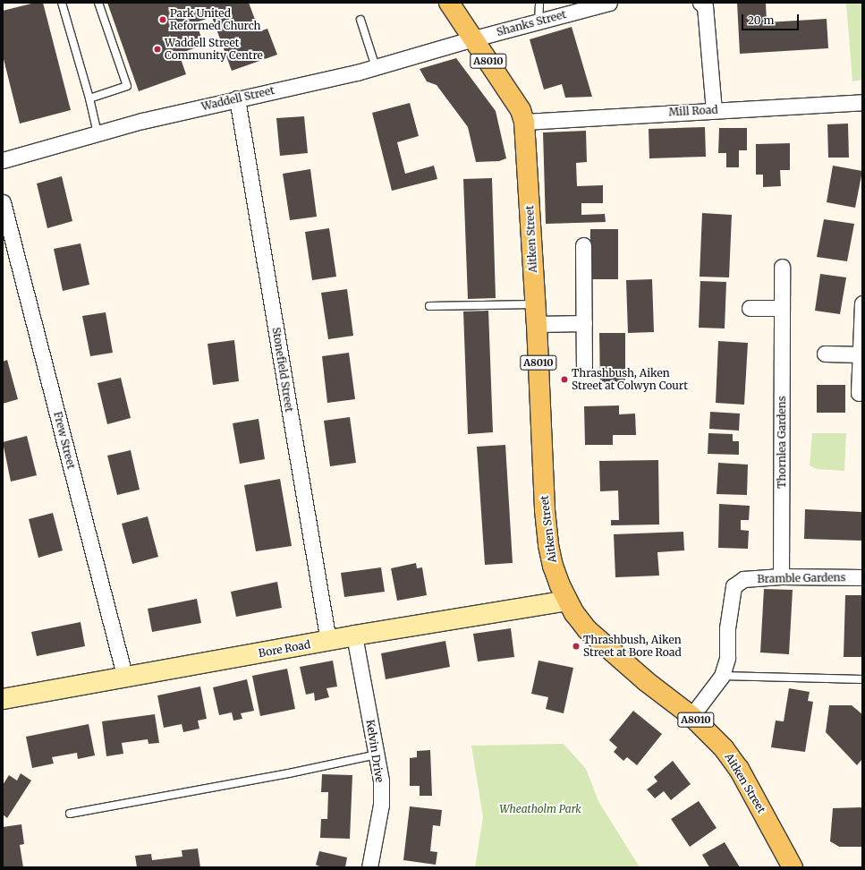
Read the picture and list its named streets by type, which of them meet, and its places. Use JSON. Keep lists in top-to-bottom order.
{
  "streets": {
    "main road": ["A8010", "Aitken Street", "Bore Road"],
    "street": [
      "Shanks Street",
      "Waddell Street",
      "Mill Road",
      "Stonefield Street",
      "Frew Street",
      "Thornlea Gardens",
      "Bramble Gardens",
      "Kelvin Drive"
    ]
  },
  "crossings": [
    ["Shanks Street", "A8010"],
    ["Shanks Street", "Waddell Street"],
    ["A8010", "Waddell Street"],
    ["A8010", "Mill Road"],
    ["A8010", "Aitken Street"],
    ["Waddell Street", "Stonefield Street"],
    ["Mill Road", "Aitken Street"],
    ["Aitken Street", "Bramble Gardens"],
    ["Aitken Street", "Bore Road"],
    ["Stonefield Street", "Bore Road"],
    ["Frew Street", "Bore Road"],
    ["Thornlea Gardens", "Bramble Gardens"],
    ["Bore Road", "Kelvin Drive"]
  ],
  "parks": ["Wheatholm Park"],
  "places": [
    "Park United Reformed Church",
    "Waddell Street Community Centre",
    "Thrashbush, Aiken Street at Colwyn Court",
    "Thrashbush, Aiken Street at Bore Road"
  ],
  "scale_bar": "20 m"
}
